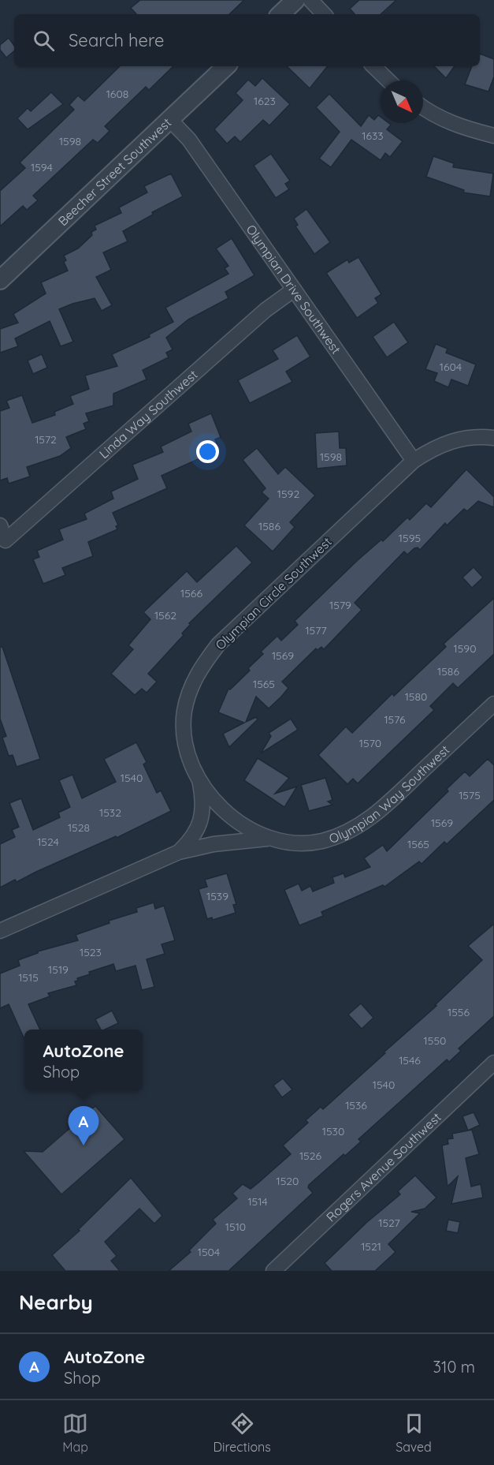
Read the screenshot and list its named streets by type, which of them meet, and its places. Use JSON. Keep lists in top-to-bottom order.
{
  "streets": {
    "street": [
      "Beecher Street Southwest",
      "Olympian Drive Southwest",
      "Linda Way Southwest",
      "Olympian Circle Southwest",
      "Olympian Way Southwest",
      "Rogers Avenue Southwest"
    ]
  },
  "crossings": [
    ["Beecher Street Southwest", "Olympian Drive Southwest"],
    ["Olympian Drive Southwest", "Linda Way Southwest"],
    ["Olympian Drive Southwest", "Olympian Circle Southwest"],
    ["Olympian Circle Southwest", "Olympian Way Southwest"]
  ],
  "house_numbers": [
    "1608",
    "1623",
    "1633",
    "1598",
    "1594",
    "1604",
    "1572",
    "1598",
    "1592",
    "1586",
    "1595",
    "1566",
    "1579",
    "1562",
    "1577",
    "1590",
    "1569",
    "1586",
    "1565",
    "1580",
    "1576",
    "1570",
    "1540",
    "1575",
    "1532",
    "1569",
    "1528",
    "1524",
    "1565",
    "1539",
    "1523",
    "1519",
    "1515",
    "1556",
    "1550",
    "1546",
    "1540",
    "1536",
    "1530",
    "1526",
    "1520",
    "1514",
    "1527",
    "1510",
    "1521",
    "1504"
  ],
  "north": "bottom right",
  "page": {
    "search": "Search here",
    "popup": ["AutoZone", "Shop"],
    "pins": "A",
    "heading": "Nearby",
    "list": [
      {
        "mark": "A",
        "name": "AutoZone",
        "note": "Shop",
        "value": "310 m"
      }
    ],
    "nav": ["Map", "Directions", "Saved"]
  }
}
